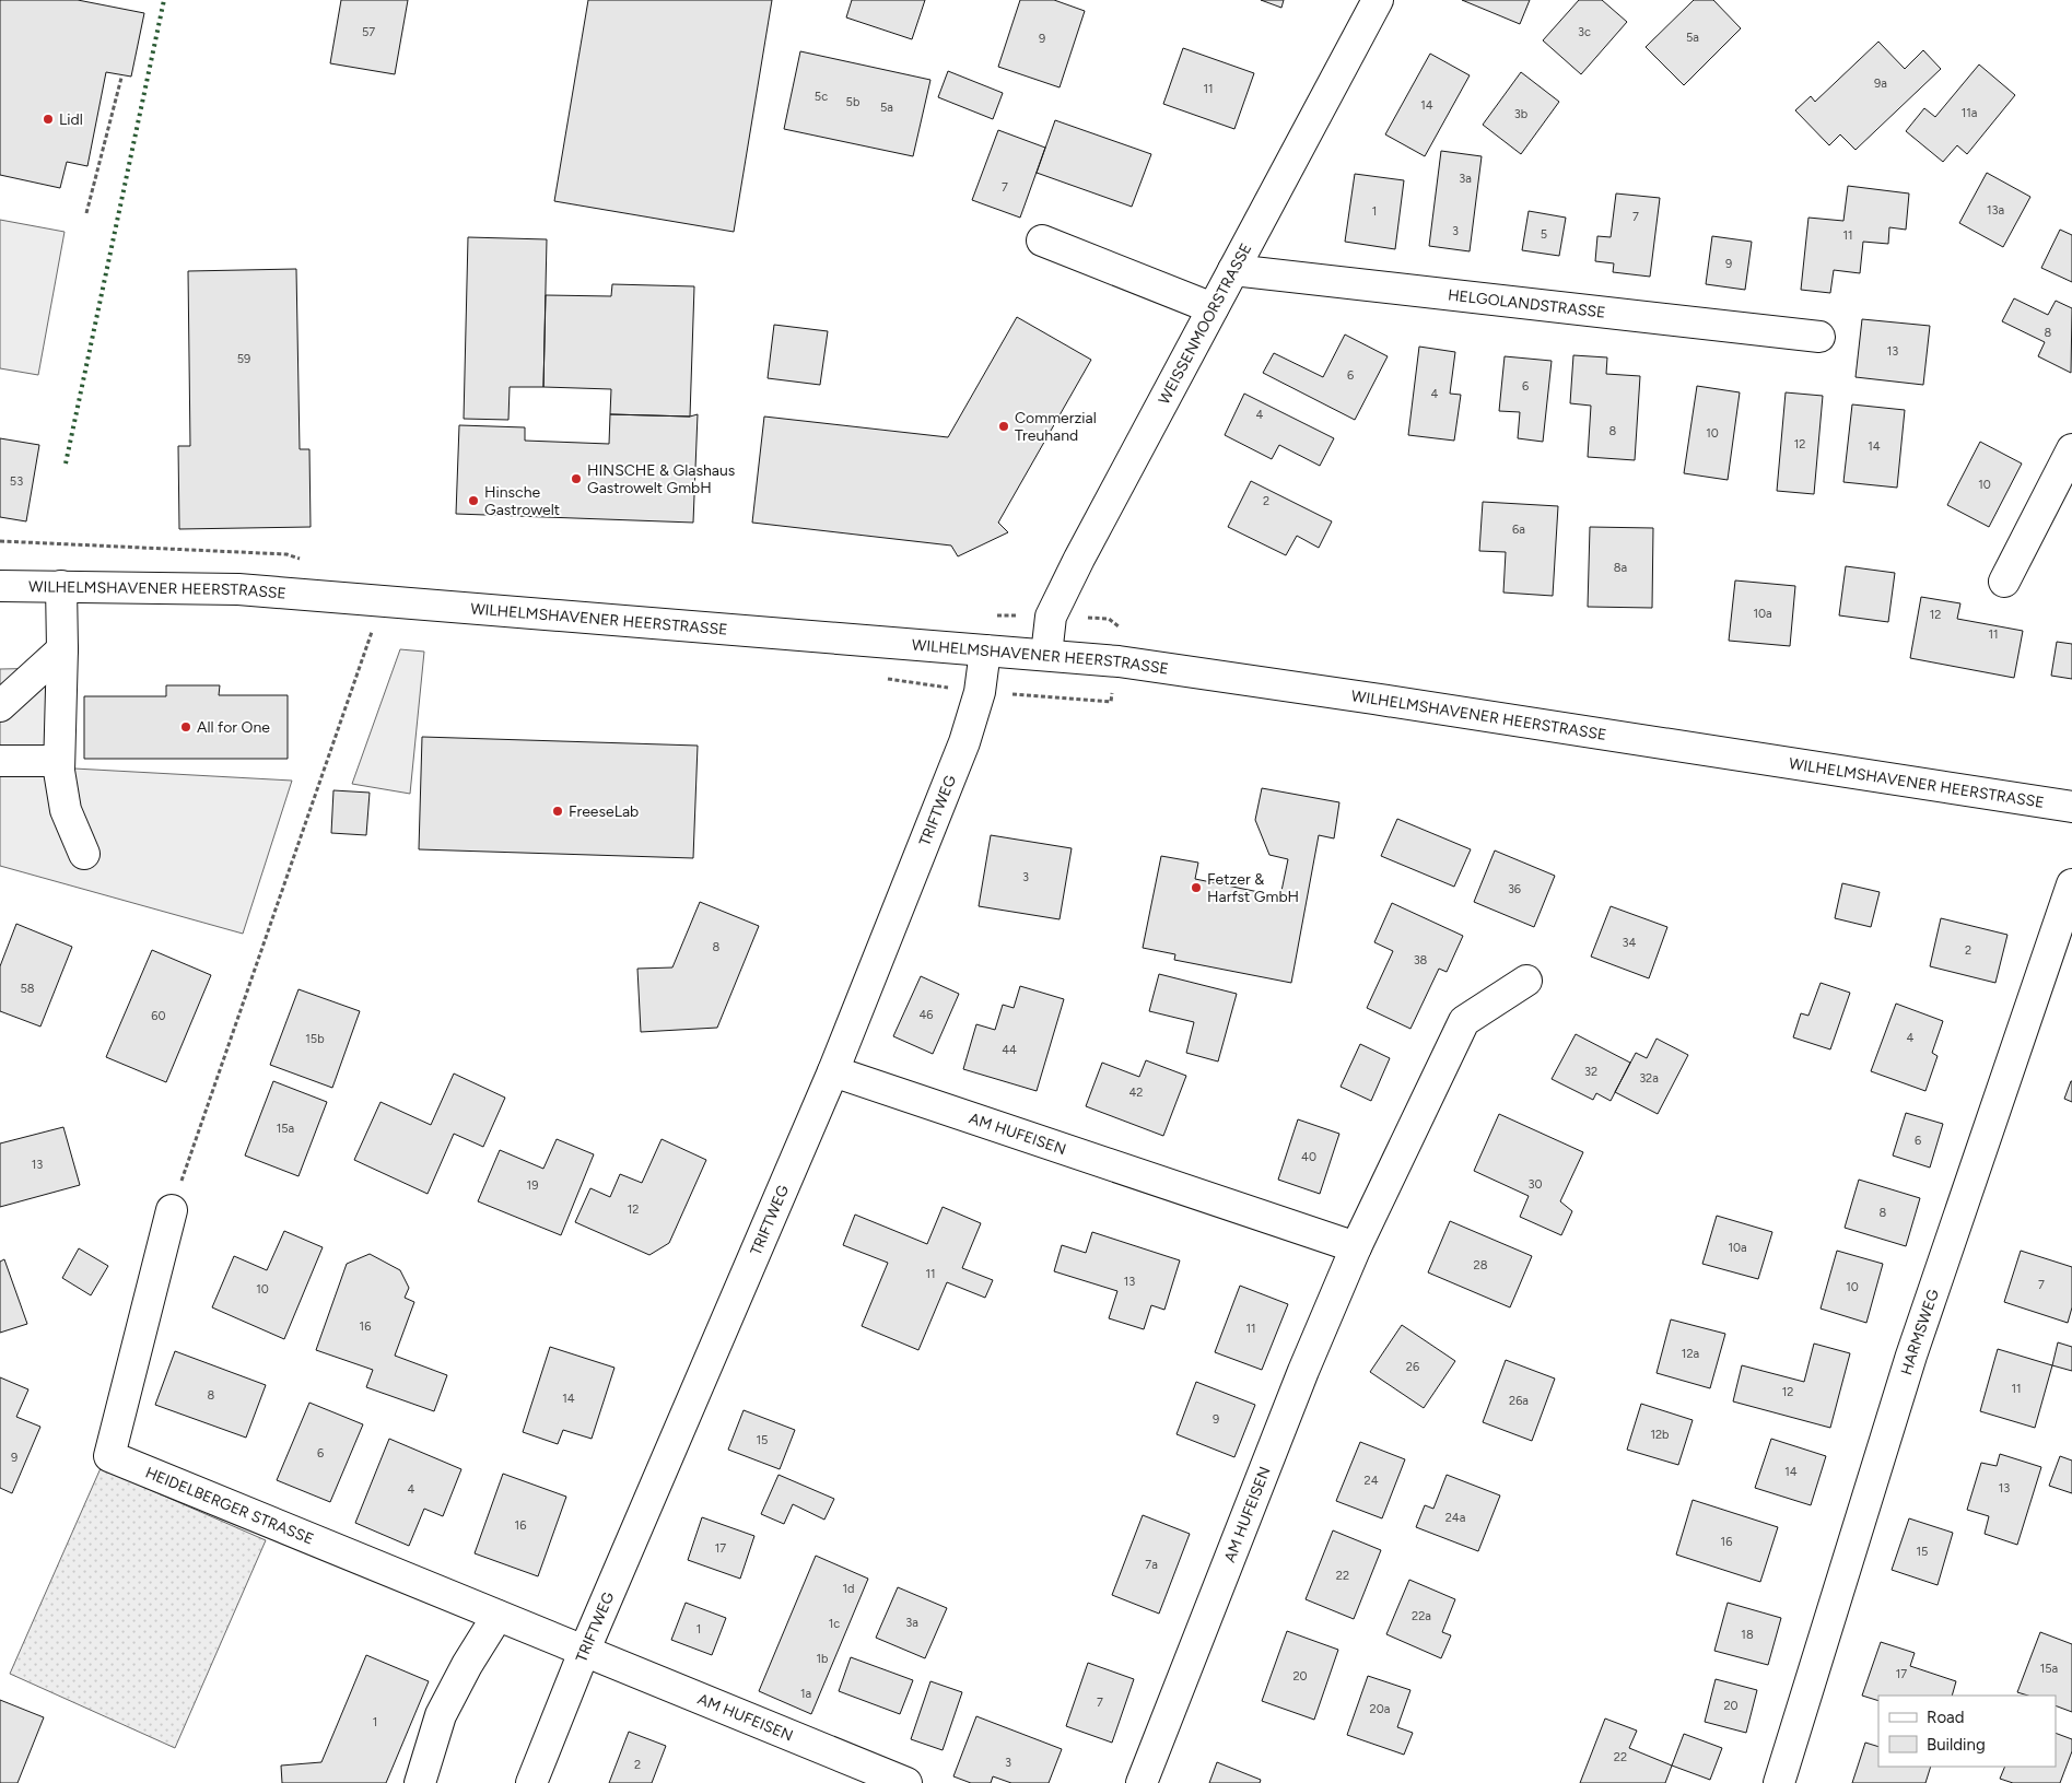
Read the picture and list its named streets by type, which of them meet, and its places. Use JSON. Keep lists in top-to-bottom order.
{
  "streets": {
    "street": [
      "HELGOLANDSTRASSE",
      "WEISSENMOORSTRASSE",
      "WILHELMSHAVENER HEERSTRASSE",
      "TRIFTWEG",
      "AM HUFEISEN",
      "HARMSWEG",
      "HEIDELBERGER STRASSE"
    ]
  },
  "crossings": [
    ["HELGOLANDSTRASSE", "WEISSENMOORSTRASSE"],
    ["WEISSENMOORSTRASSE", "WILHELMSHAVENER HEERSTRASSE"],
    ["WILHELMSHAVENER HEERSTRASSE", "TRIFTWEG"],
    ["TRIFTWEG", "AM HUFEISEN"],
    ["TRIFTWEG", "HEIDELBERGER STRASSE"],
    ["AM HUFEISEN", "HEIDELBERGER STRASSE"]
  ],
  "places": [
    "Lidl",
    "Commerzial Treuhand",
    "HINSCHE & Glashaus Gastrowelt GmbH",
    "Hinsche Gastrowelt",
    "All for One",
    "FreeseLab",
    "Fetzer & Harfst GmbH"
  ],
  "house_numbers": [
    "57",
    "3c",
    "5a",
    "9",
    "9a",
    "11",
    "5c",
    "5b",
    "14",
    "5a",
    "11a",
    "3b",
    "3a",
    "7",
    "13a",
    "1",
    "7",
    "3",
    "5",
    "11",
    "9",
    "8",
    "13",
    "59",
    "6",
    "6",
    "4",
    "4",
    "8",
    "10",
    "12",
    "14",
    "53",
    "10",
    "2",
    "6a",
    "8a",
    "10a",
    "12",
    "11",
    "3",
    "36",
    "34",
    "8",
    "2",
    "38",
    "58",
    "46",
    "60",
    "4",
    "15b",
    "44",
    "32",
    "32a",
    "42",
    "15a",
    "6",
    "40",
    "13",
    "30",
    "19",
    "12",
    "8",
    "10a",
    "28",
    "11",
    "13",
    "7",
    "10",
    "10",
    "16",
    "11",
    "12a",
    "26",
    "11",
    "12",
    "8",
    "14",
    "26a",
    "9",
    "12b",
    "15",
    "6",
    "9",
    "14",
    "24",
    "13",
    "4",
    "24a",
    "16",
    "16",
    "17",
    "15",
    "7a",
    "22",
    "1d",
    "22a",
    "3a",
    "1c",
    "1",
    "18",
    "1b",
    "15a",
    "17",
    "20",
    "1a",
    "7",
    "20",
    "20a",
    "1",
    "22",
    "3",
    "2"
  ],
  "legend": ["Road", "Building"]
}
